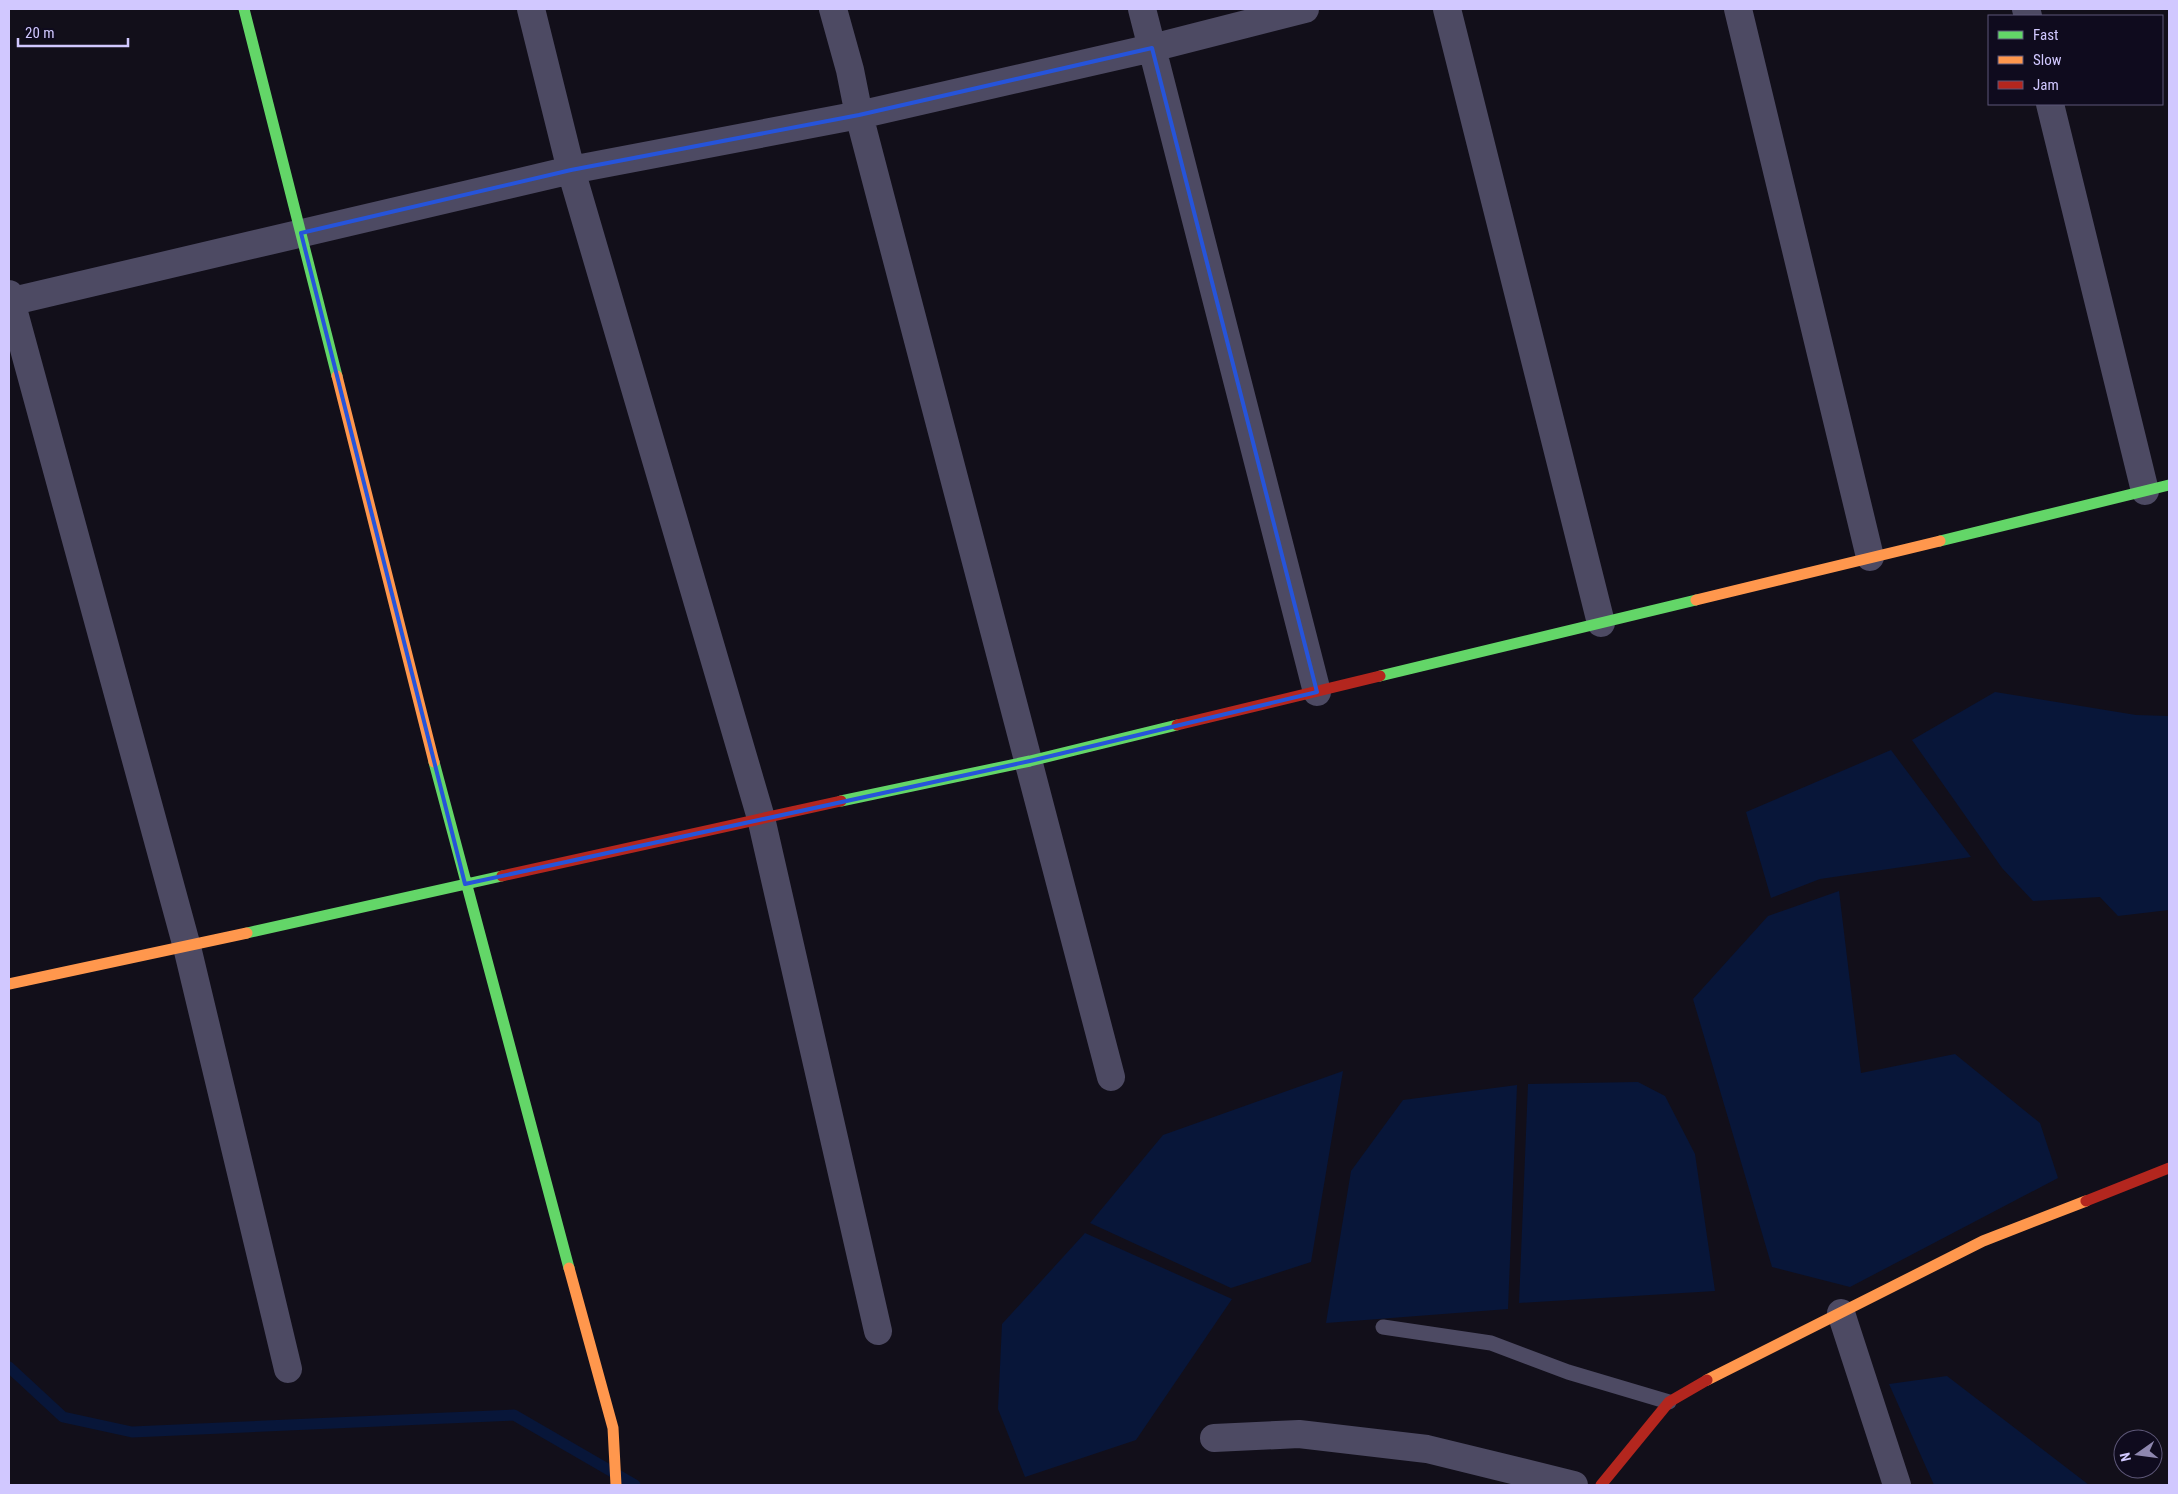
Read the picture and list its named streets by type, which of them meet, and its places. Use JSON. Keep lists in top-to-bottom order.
{
  "legend": ["Fast", "Slow", "Jam"],
  "scale_bar": "20 m",
  "north": "left"
}
